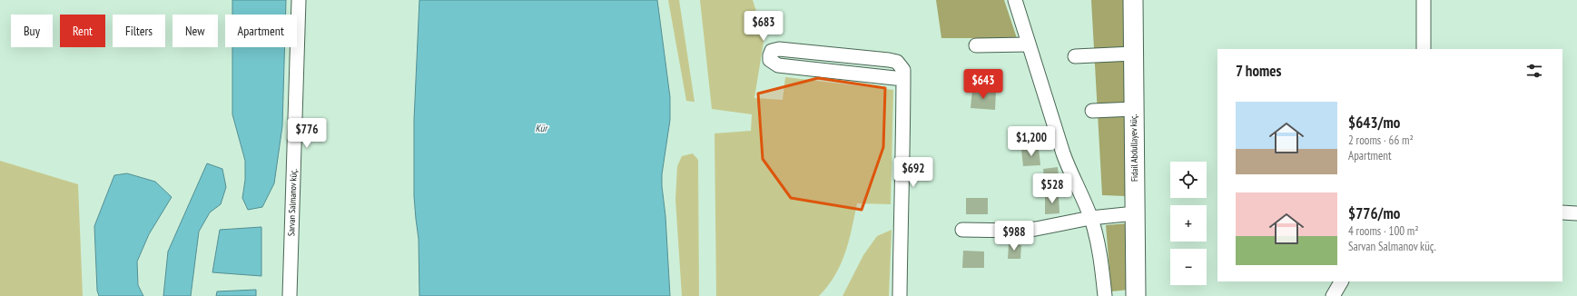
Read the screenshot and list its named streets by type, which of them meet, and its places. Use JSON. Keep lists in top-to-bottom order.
{
  "streets": {
    "street": ["Fidail Abdullayev küç.", "Sarvan Salmanov küç."]
  },
  "water": ["Kür"],
  "page": {
    "price": [
      "$683",
      "$643",
      "$776",
      "$1,200",
      "$692",
      "$528",
      "$988"
    ],
    "chip": [
      "Buy",
      "Rent",
      "Filters",
      "New",
      "Apartment"
    ],
    "heading": "7 homes",
    "list": [
      {
        "name": "$643/mo",
        "note": "2 rooms · 66 m² · Apartment"
      },
      {
        "name": "$776/mo",
        "note": "4 rooms · 100 m² · Sarvan Salmanov küç."
      }
    ],
    "map_buttons": ["+", "−"]
  }
}
